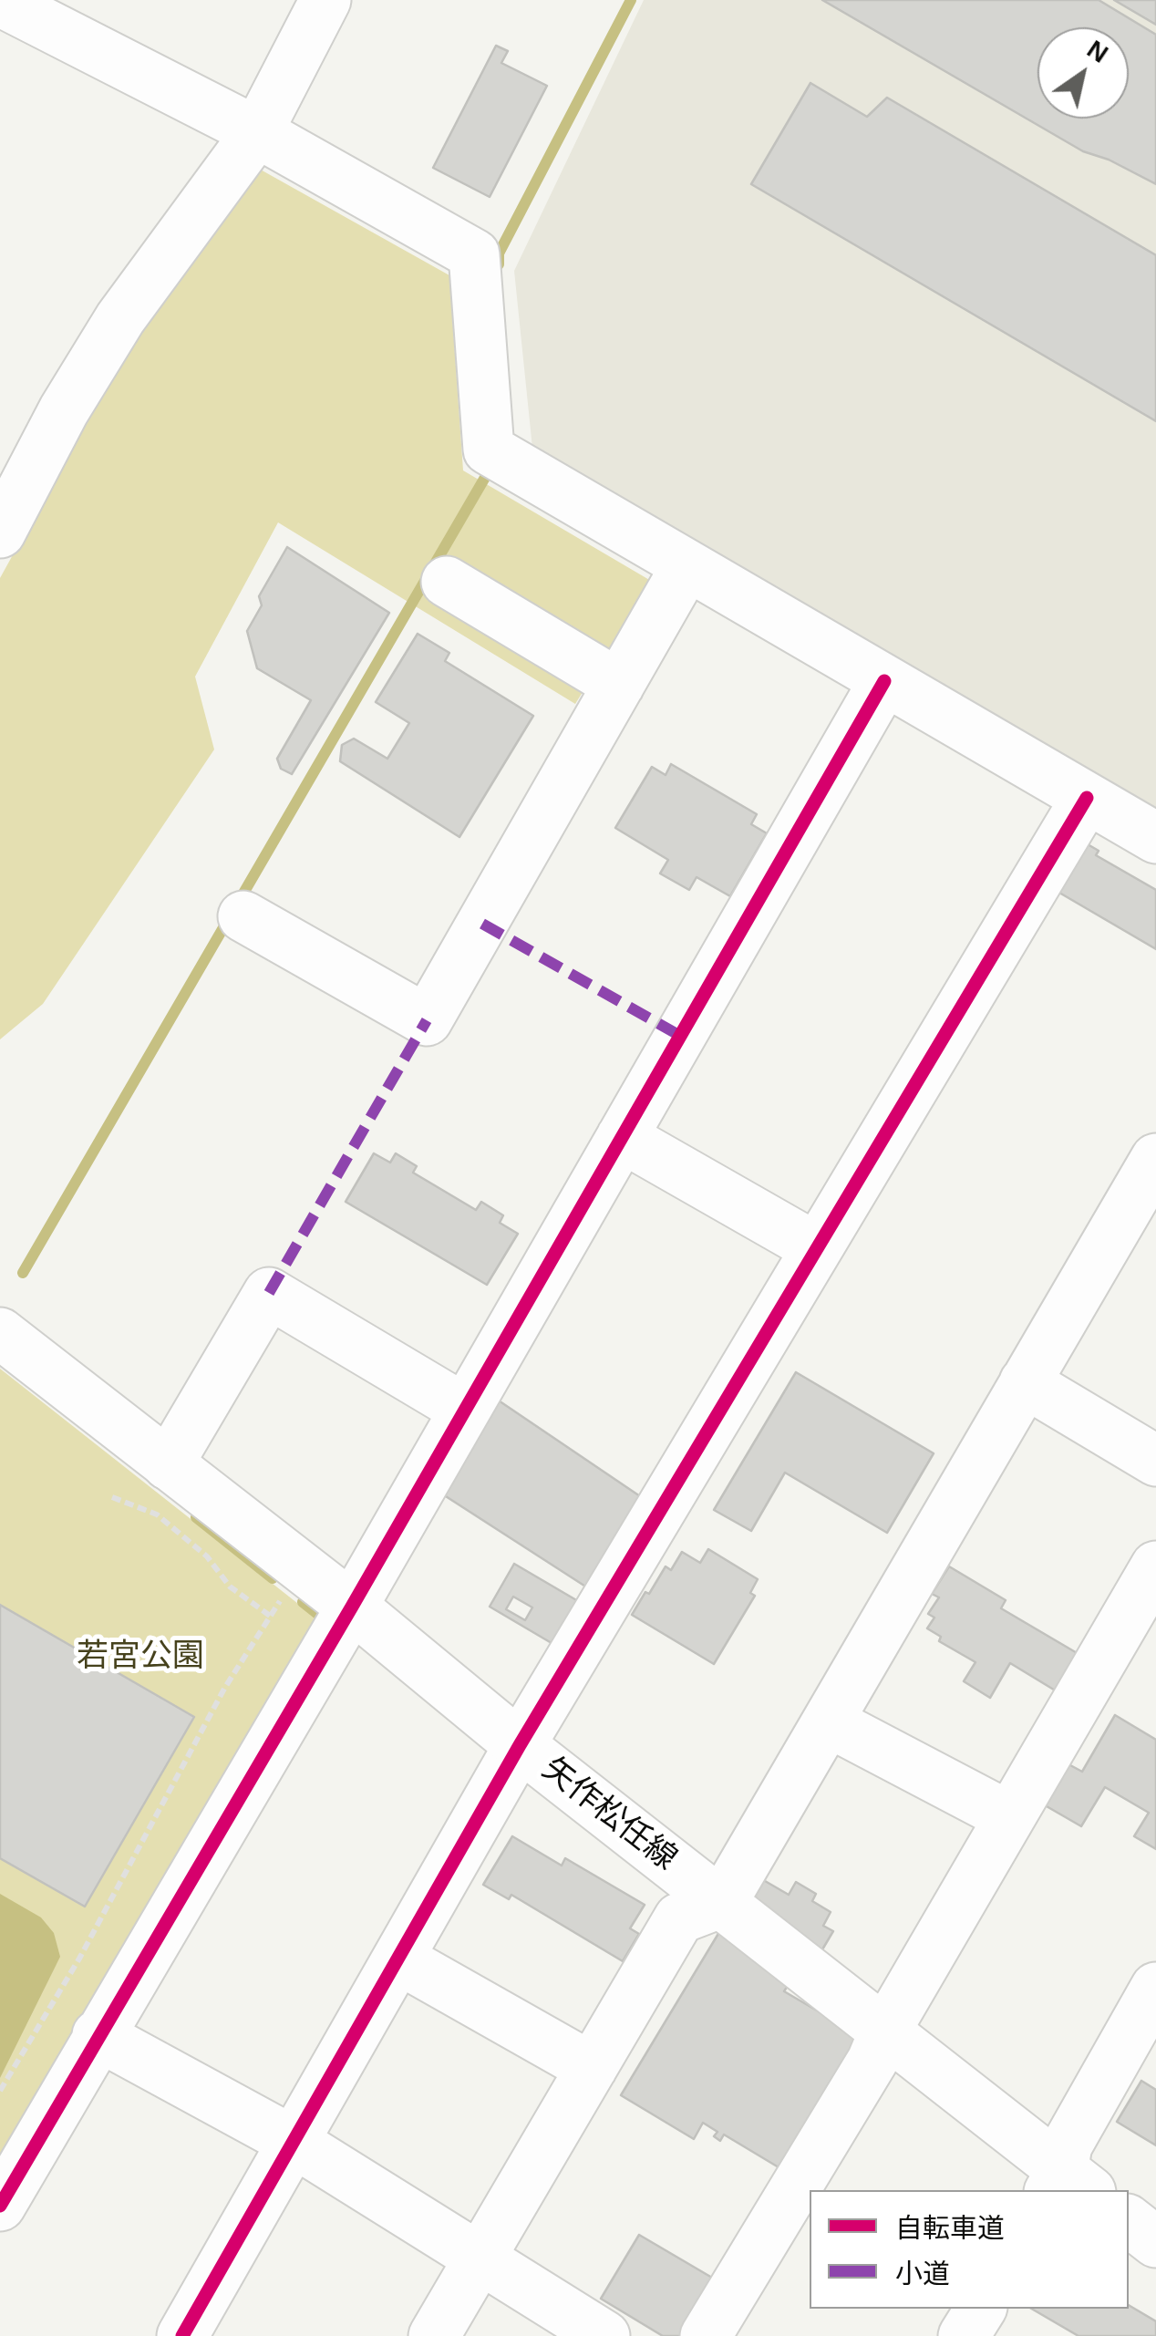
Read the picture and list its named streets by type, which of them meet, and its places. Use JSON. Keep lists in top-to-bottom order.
{
  "streets": {
    "street": ["矢作松任線"]
  },
  "parks": ["若宮公園"],
  "legend": ["自転車道", "小道"],
  "north": "top right"
}
